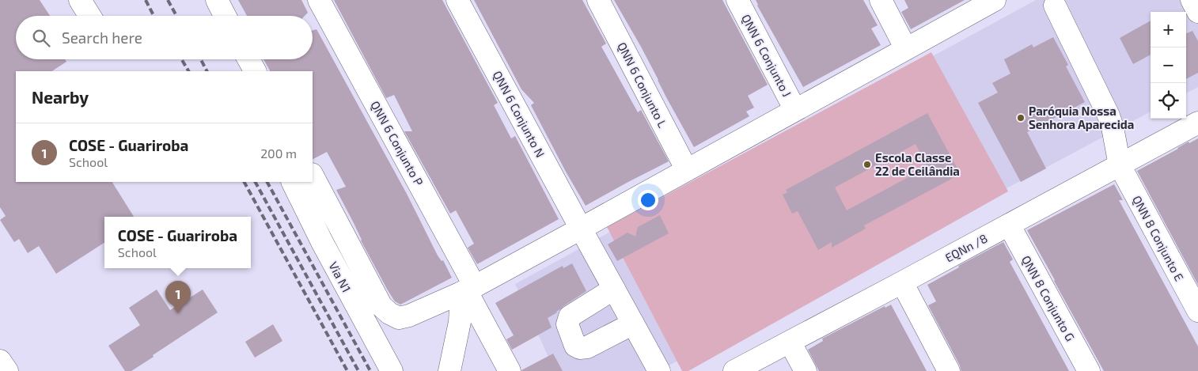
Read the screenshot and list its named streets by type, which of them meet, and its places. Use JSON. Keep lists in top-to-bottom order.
{
  "streets": {
    "street": [
      "QNN 6 Conjunto J",
      "QNN 6 Conjunto L",
      "QNN 6 Conjunto N",
      "QNN 6 Conjunto P",
      "QNN 8 Conjunto E",
      "EQNn /8",
      "Via N1",
      "QNN 8 Conjunto G"
    ]
  },
  "crossings": [
    ["QNN 8 Conjunto E", "EQNn /8"],
    ["EQNn /8", "QNN 8 Conjunto G"]
  ],
  "places": ["Paróquia Nossa Senhora Aparecida", "Escola Classe 22 de Ceilândia"],
  "page": {
    "map_buttons": ["+", "−"],
    "search": "Search here",
    "heading": "Nearby",
    "list": [
      {
        "mark": "1",
        "name": "COSE - Guariroba",
        "note": "School",
        "value": "200 m"
      }
    ],
    "popup": ["COSE - Guariroba", "School"],
    "pins": "1"
  }
}
